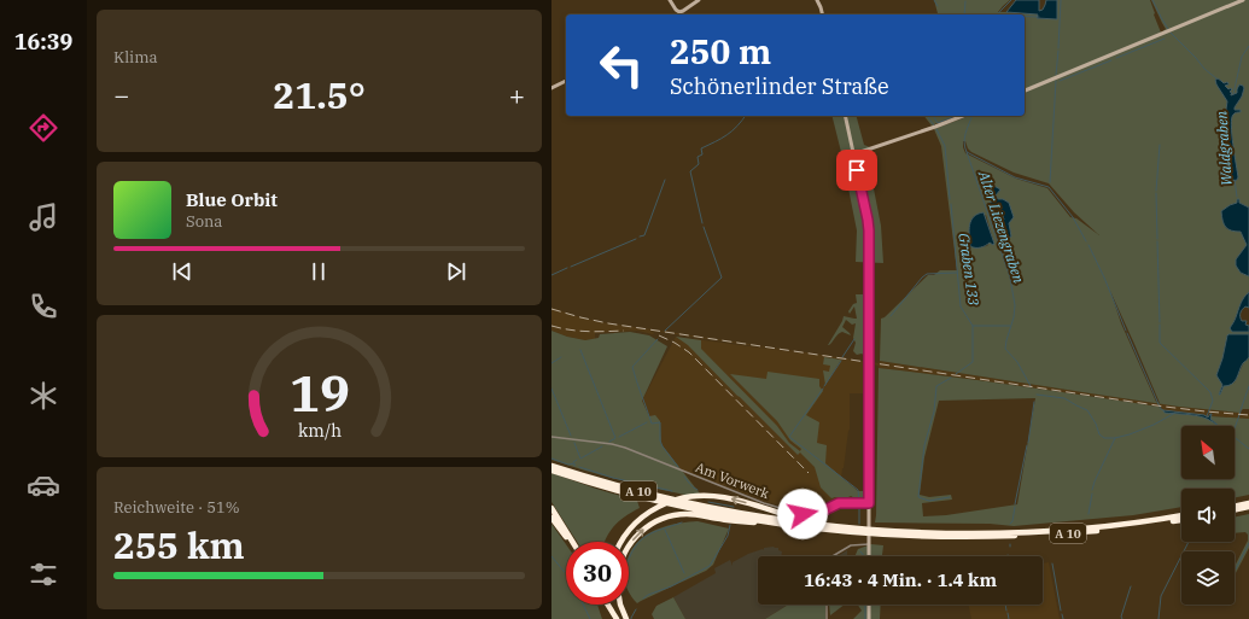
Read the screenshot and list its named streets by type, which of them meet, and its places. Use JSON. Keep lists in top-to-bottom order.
{
  "streets": {
    "highway": ["A 10"],
    "street": ["Am Vorwerk"]
  },
  "water": ["Waldgraben", "Alter Liezengraben", "Graben 133"],
  "north": "top left",
  "page": {
    "tabs": "16:39",
    "tile": [
      "Klima",
      ["Reichweite · 51%", "255 km"]
    ],
    "turn": ["250 m", "Schönerlinder Straße"],
    "heat": ["−", "21.5°", "+"],
    "song": ["Blue Orbit", "Sona"],
    "limit": "30",
    "trip": "16:43 · 4 Min. · 1.4 km",
    "gauge": ["19", "km/h"]
  }
}
